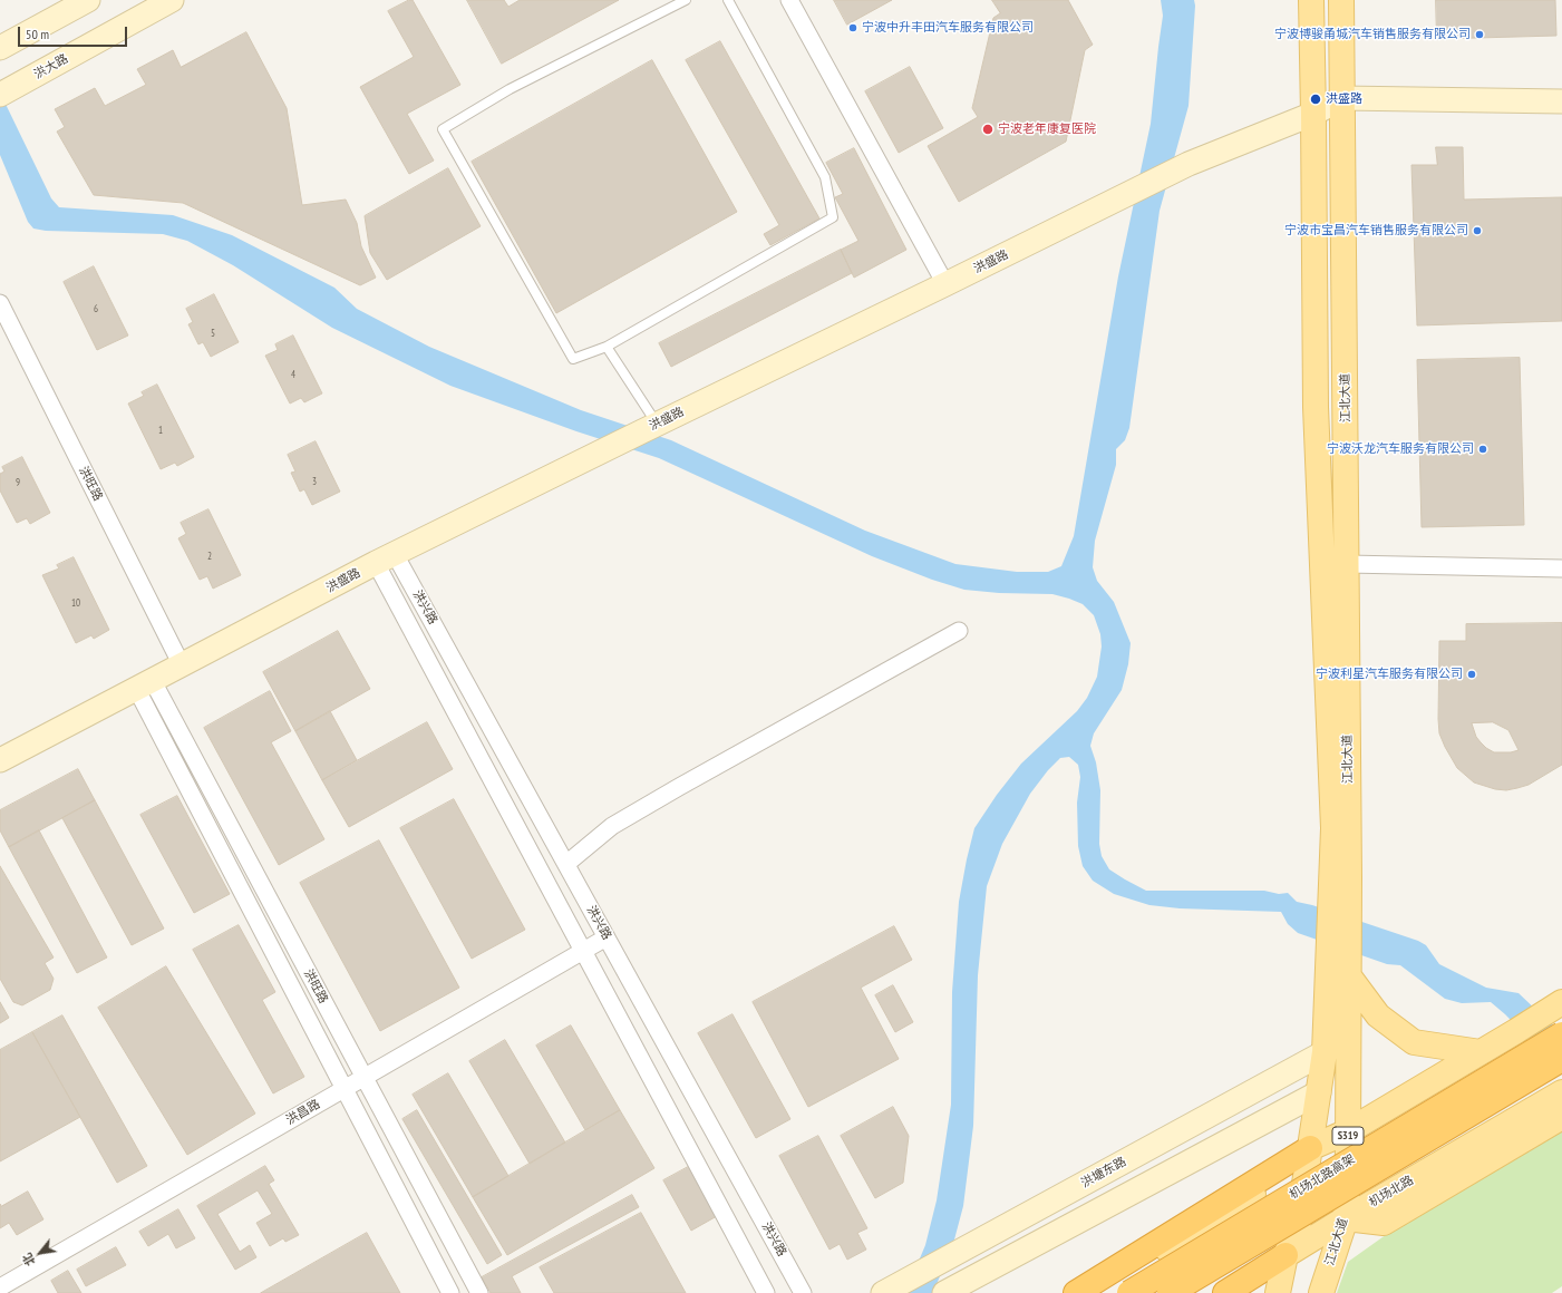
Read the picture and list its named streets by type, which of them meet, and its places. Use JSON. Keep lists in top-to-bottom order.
{
  "streets": {
    "highway": ["机场北路高架"],
    "main road": ["江北大道", "S319"],
    "street": [
      "洪大路",
      "洪盛路",
      "洪旺路",
      "洪兴路",
      "洪昌路",
      "洪塘东路"
    ]
  },
  "crossings": [
    ["洪盛路", "江北大道"],
    ["洪盛路", "洪旺路"],
    ["洪盛路", "洪兴路"],
    ["洪旺路", "洪昌路"],
    ["洪兴路", "洪昌路"]
  ],
  "places": [
    "宁波中升丰田汽车服务有限公司",
    "宁波博骏甬城汽车销售服务有限公司",
    "洪盛路",
    "宁波老年康复医院",
    "宁波市宝昌汽车销售服务有限公司",
    "宁波沃龙汽车服务有限公司",
    "宁波利星汽车服务有限公司"
  ],
  "house_numbers": [
    "6",
    "5",
    "4",
    "1",
    "3",
    "9",
    "2",
    "10"
  ],
  "scale_bar": "50 m",
  "north": "bottom left"
}
